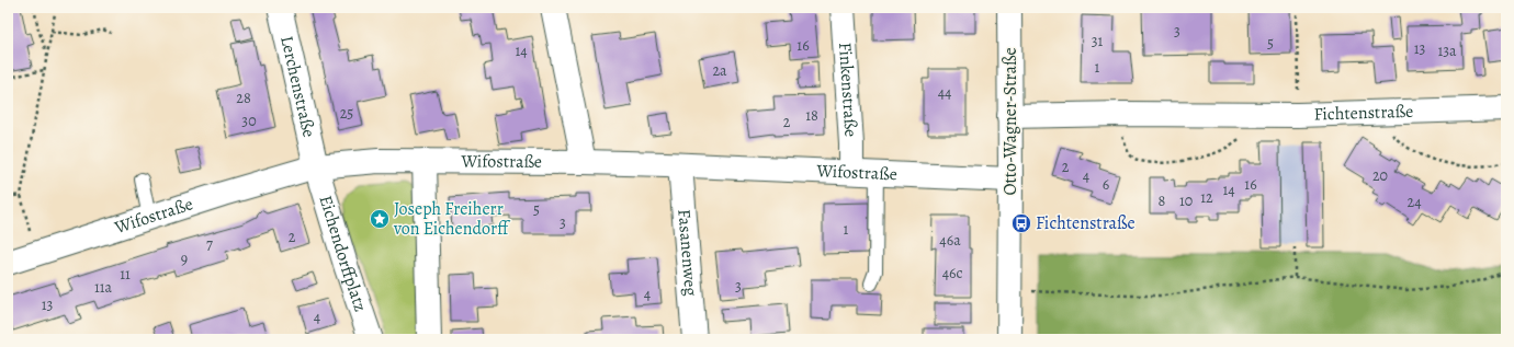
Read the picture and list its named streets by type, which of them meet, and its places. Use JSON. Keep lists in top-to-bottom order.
{
  "streets": {
    "street": [
      "Lerchenstraße",
      "Finkenstraße",
      "Fichtenstraße",
      "Otto-Wagner-Straße",
      "Wifostraße",
      "Fasanenweg",
      "Eichendorffplatz"
    ]
  },
  "crossings": [
    ["Lerchenstraße", "Wifostraße"],
    ["Lerchenstraße", "Eichendorffplatz"],
    ["Finkenstraße", "Wifostraße"],
    ["Fichtenstraße", "Otto-Wagner-Straße"],
    ["Otto-Wagner-Straße", "Wifostraße"],
    ["Wifostraße", "Fasanenweg"],
    ["Wifostraße", "Eichendorffplatz"]
  ],
  "places": {
    "place": ["Joseph Freiherr von Eichendorff"],
    "bus stop": ["Fichtenstraße"]
  },
  "house_numbers": [
    "3",
    "31",
    "5",
    "16",
    "13",
    "14",
    "13a",
    "1",
    "2a",
    "44",
    "28",
    "25",
    "18",
    "30",
    "2",
    "2",
    "4",
    "20",
    "6",
    "16",
    "14",
    "12",
    "8",
    "10",
    "24",
    "5",
    "3",
    "1",
    "2",
    "46a",
    "7",
    "9",
    "46c",
    "11",
    "3",
    "11a",
    "4",
    "13",
    "4"
  ]
}
